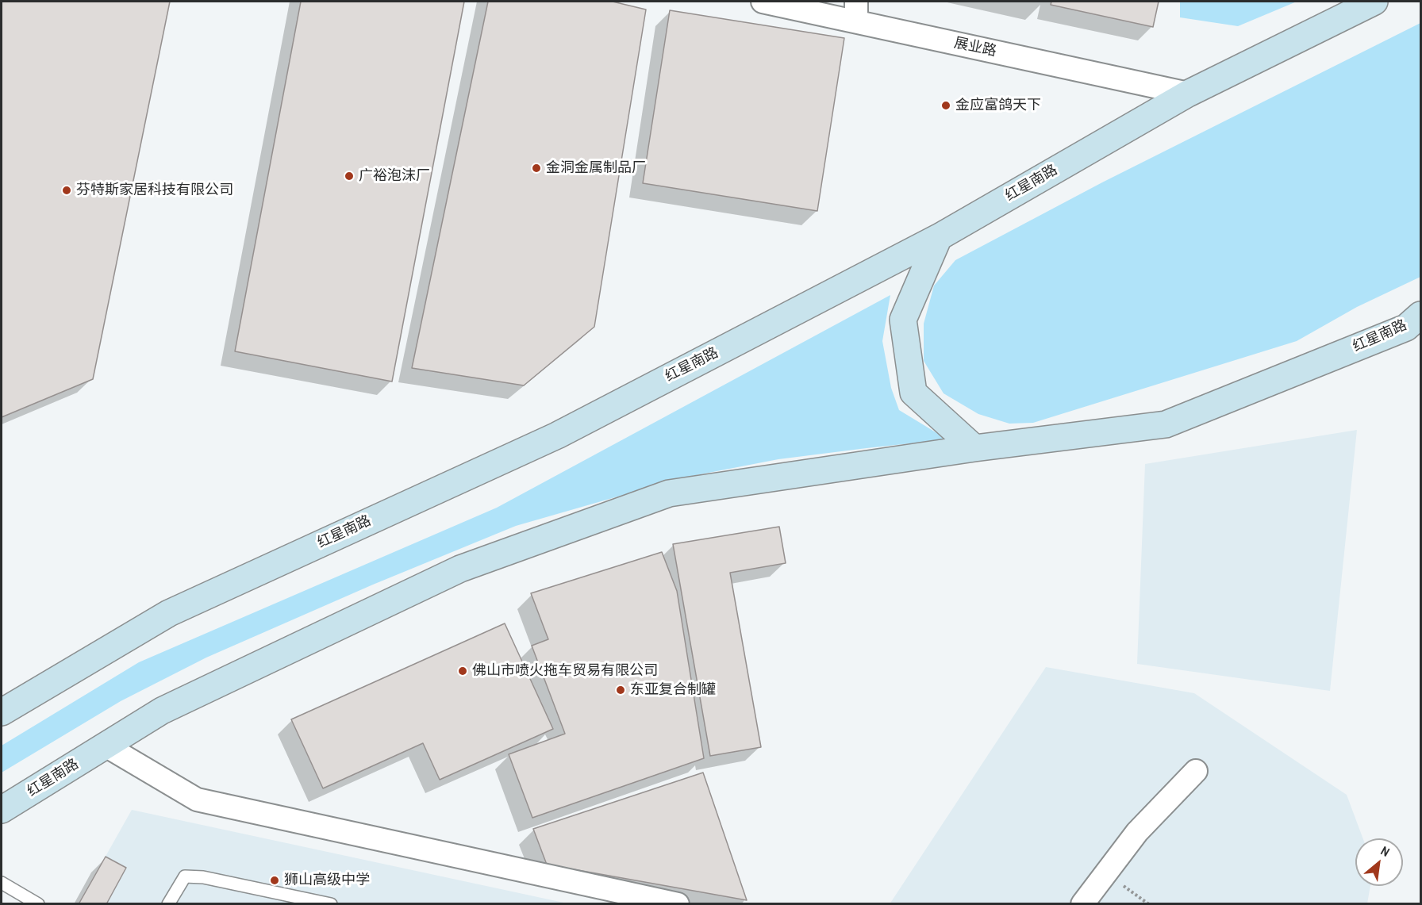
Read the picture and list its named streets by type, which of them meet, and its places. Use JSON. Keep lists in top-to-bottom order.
{
  "streets": {
    "main road": ["红星南路"],
    "street": ["展业路"]
  },
  "crossings": [
    ["展业路", "红星南路"]
  ],
  "places": [
    "金应富鸽天下",
    "金洞金属制品厂",
    "广裕泡沫厂",
    "芬特斯家居科技有限公司",
    "佛山市喷火拖车贸易有限公司",
    "东亚复合制罐",
    "狮山高级中学"
  ],
  "north": "top right"
}
